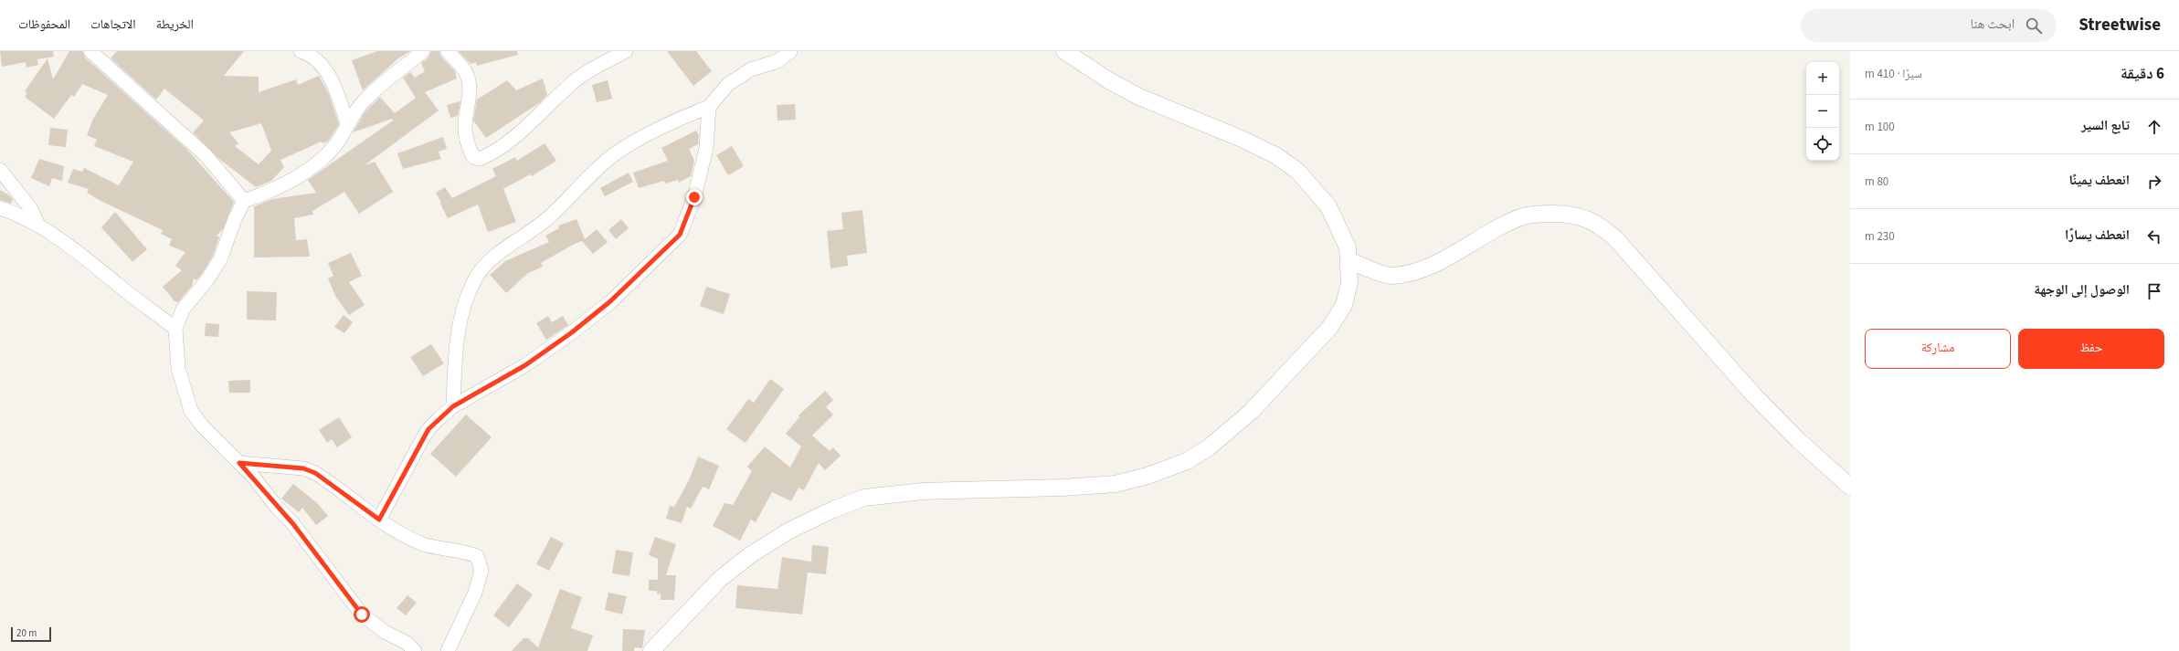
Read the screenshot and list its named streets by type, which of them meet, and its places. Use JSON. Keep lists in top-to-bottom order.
{
  "scale_bar": "20 m",
  "page": {
    "header": "Streetwise",
    "search": "ابحث هنا",
    "nav": ["الخريطة", "الاتجاهات", "المحفوظات"],
    "heading": ["6 دقيقة", "سيرًا · 410 m"],
    "map_buttons": ["+", "−"],
    "list": [
      ["تابع السير", "100 m"],
      ["انعطف يمينًا", "80 m"],
      ["انعطف يسارًا", "230 m"],
      "الوصول إلى الوجهة"
    ],
    "buttons": ["حفظ", "مشاركة"],
    "scale": "20 m"
  }
}
